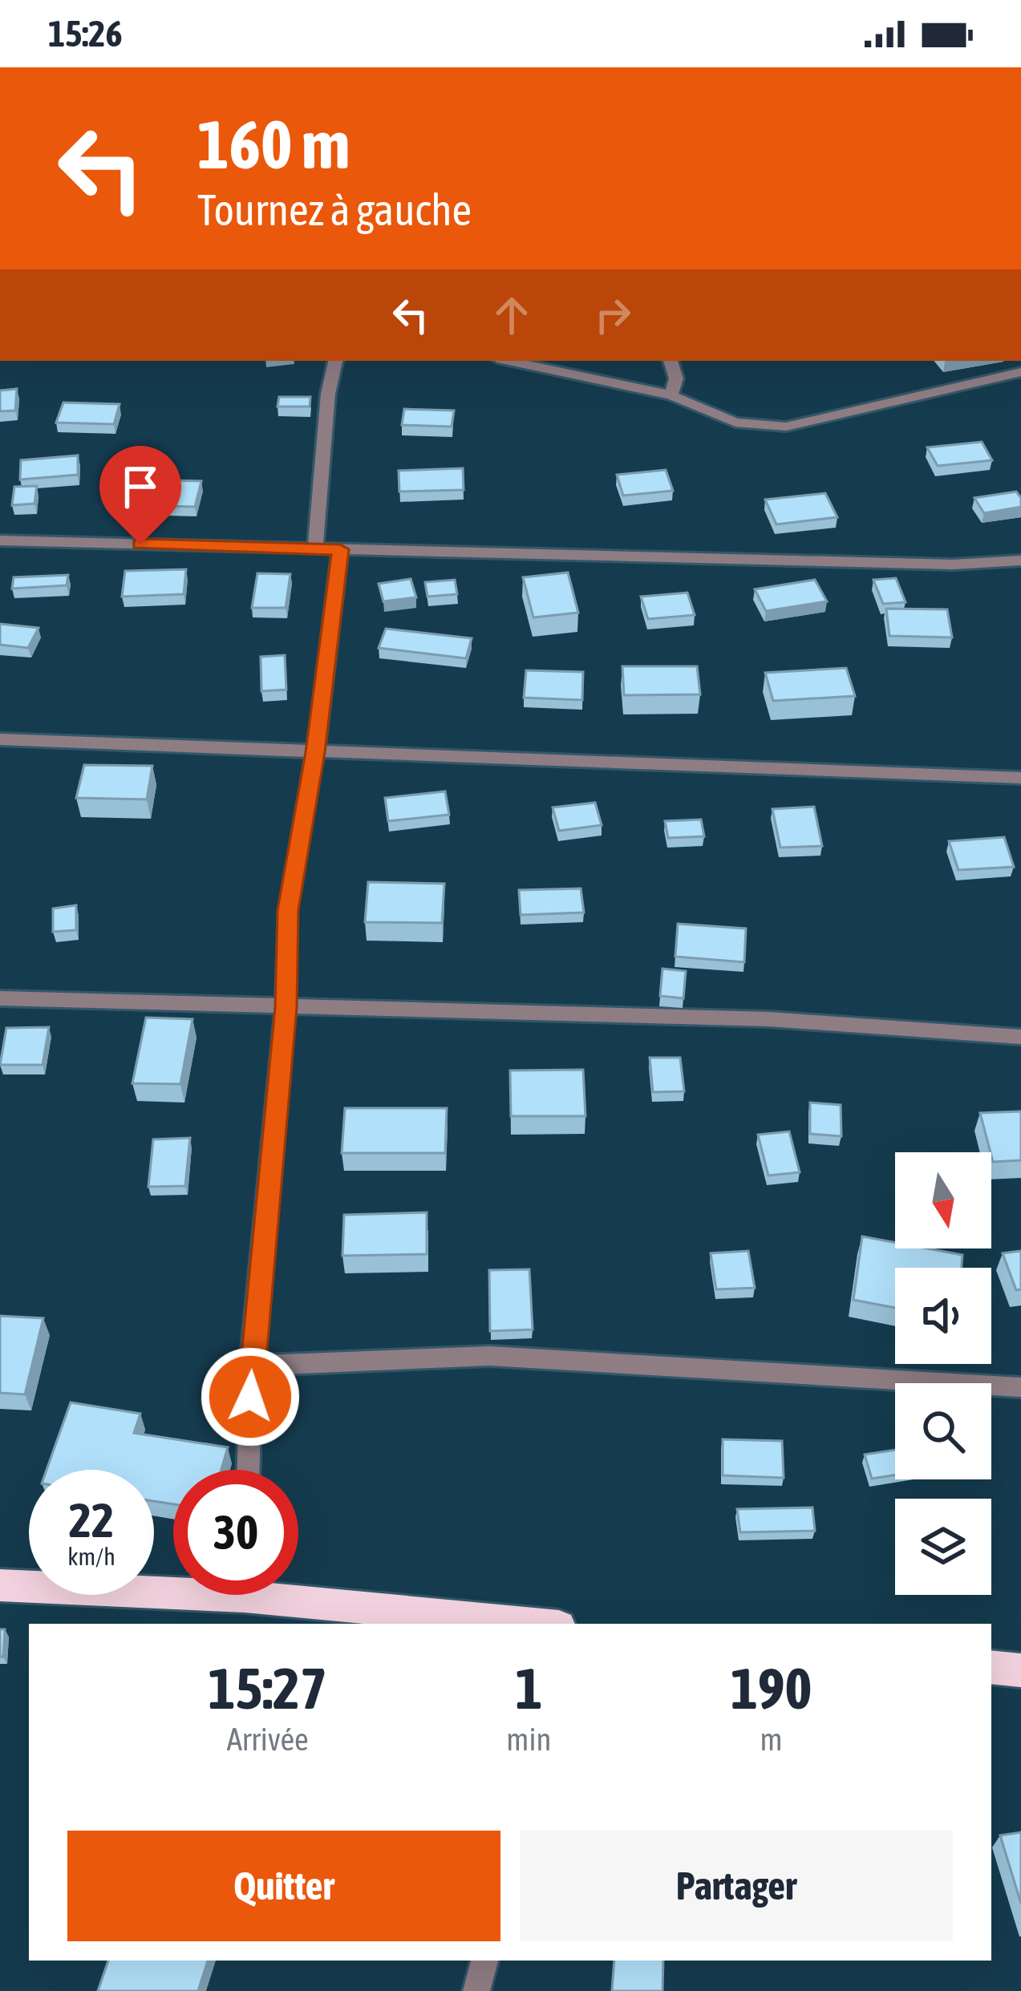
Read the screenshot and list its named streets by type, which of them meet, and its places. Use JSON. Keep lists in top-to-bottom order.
{
  "north": "bottom",
  "page": {
    "status": "15:26",
    "turn": ["160 m", "Tournez à gauche"],
    "speed": "22 km/h",
    "limit": "30",
    "eta": [
      "15:27",
      "Arrivée",
      "1",
      "min",
      "190",
      "m"
    ],
    "buttons": ["Quitter", "Partager"]
  }
}
